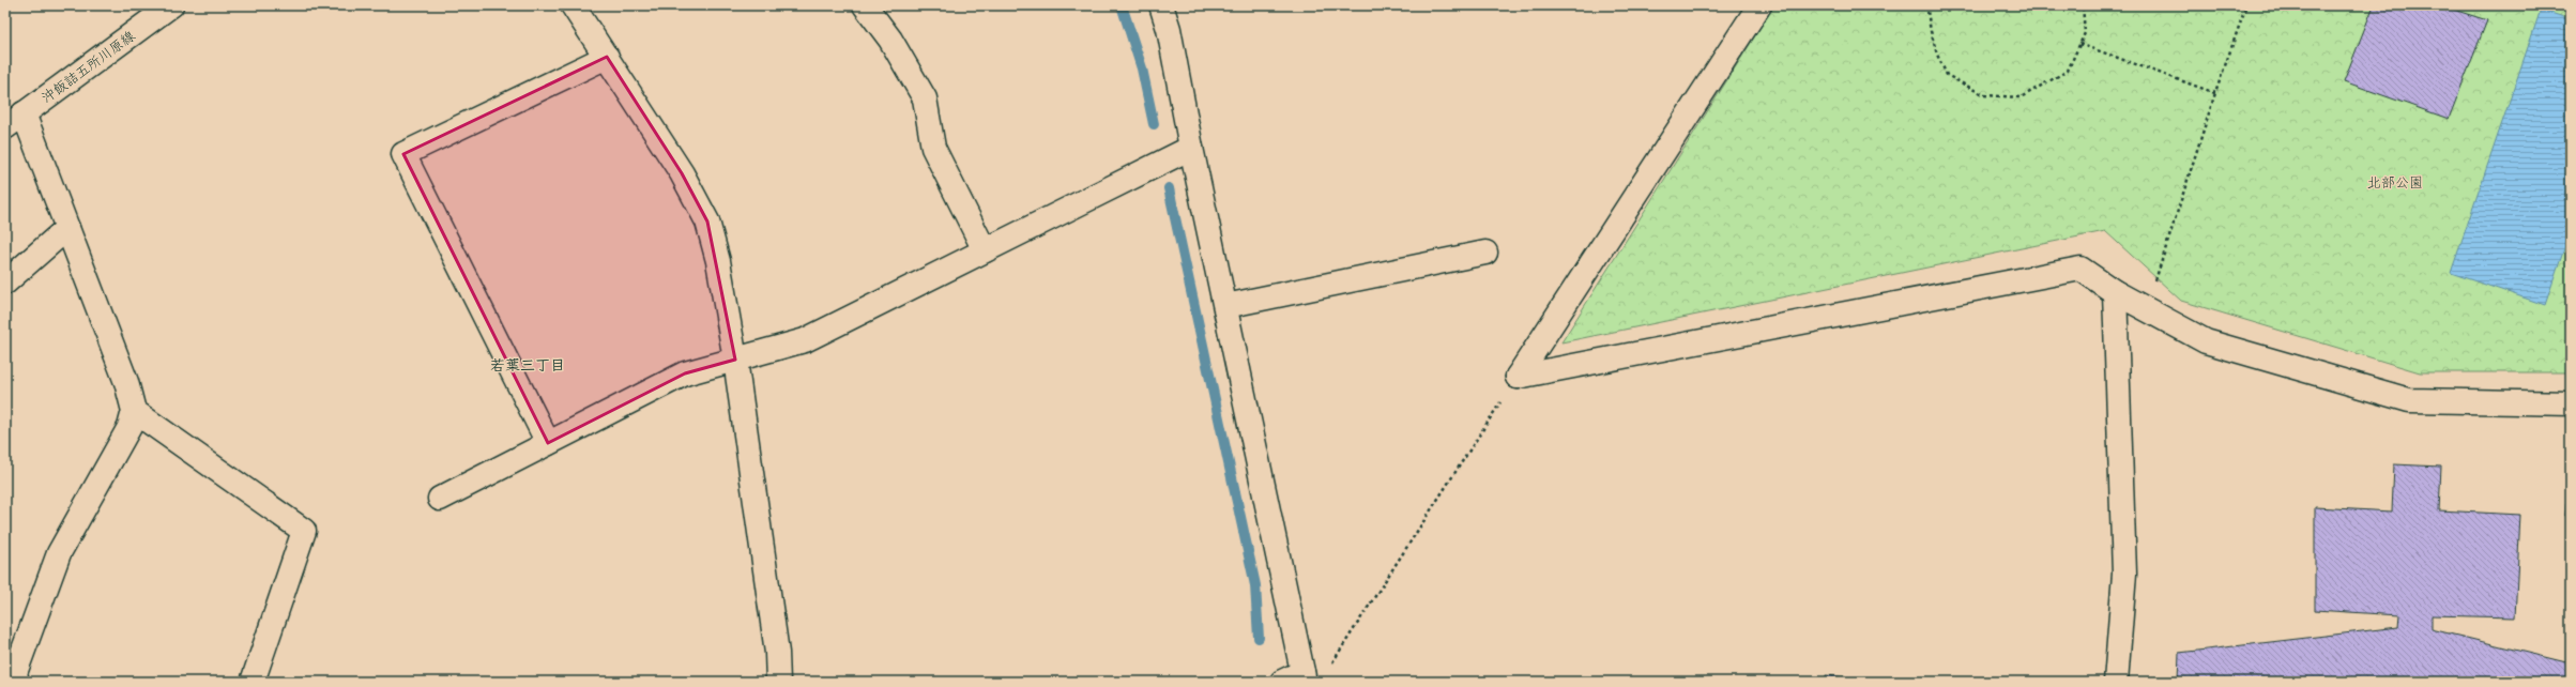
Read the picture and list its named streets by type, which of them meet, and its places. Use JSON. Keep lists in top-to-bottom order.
{
  "streets": {
    "street": ["沖飯詰五所川原線"]
  },
  "districts": ["若葉三丁目"],
  "parks": ["北部公園"]
}
